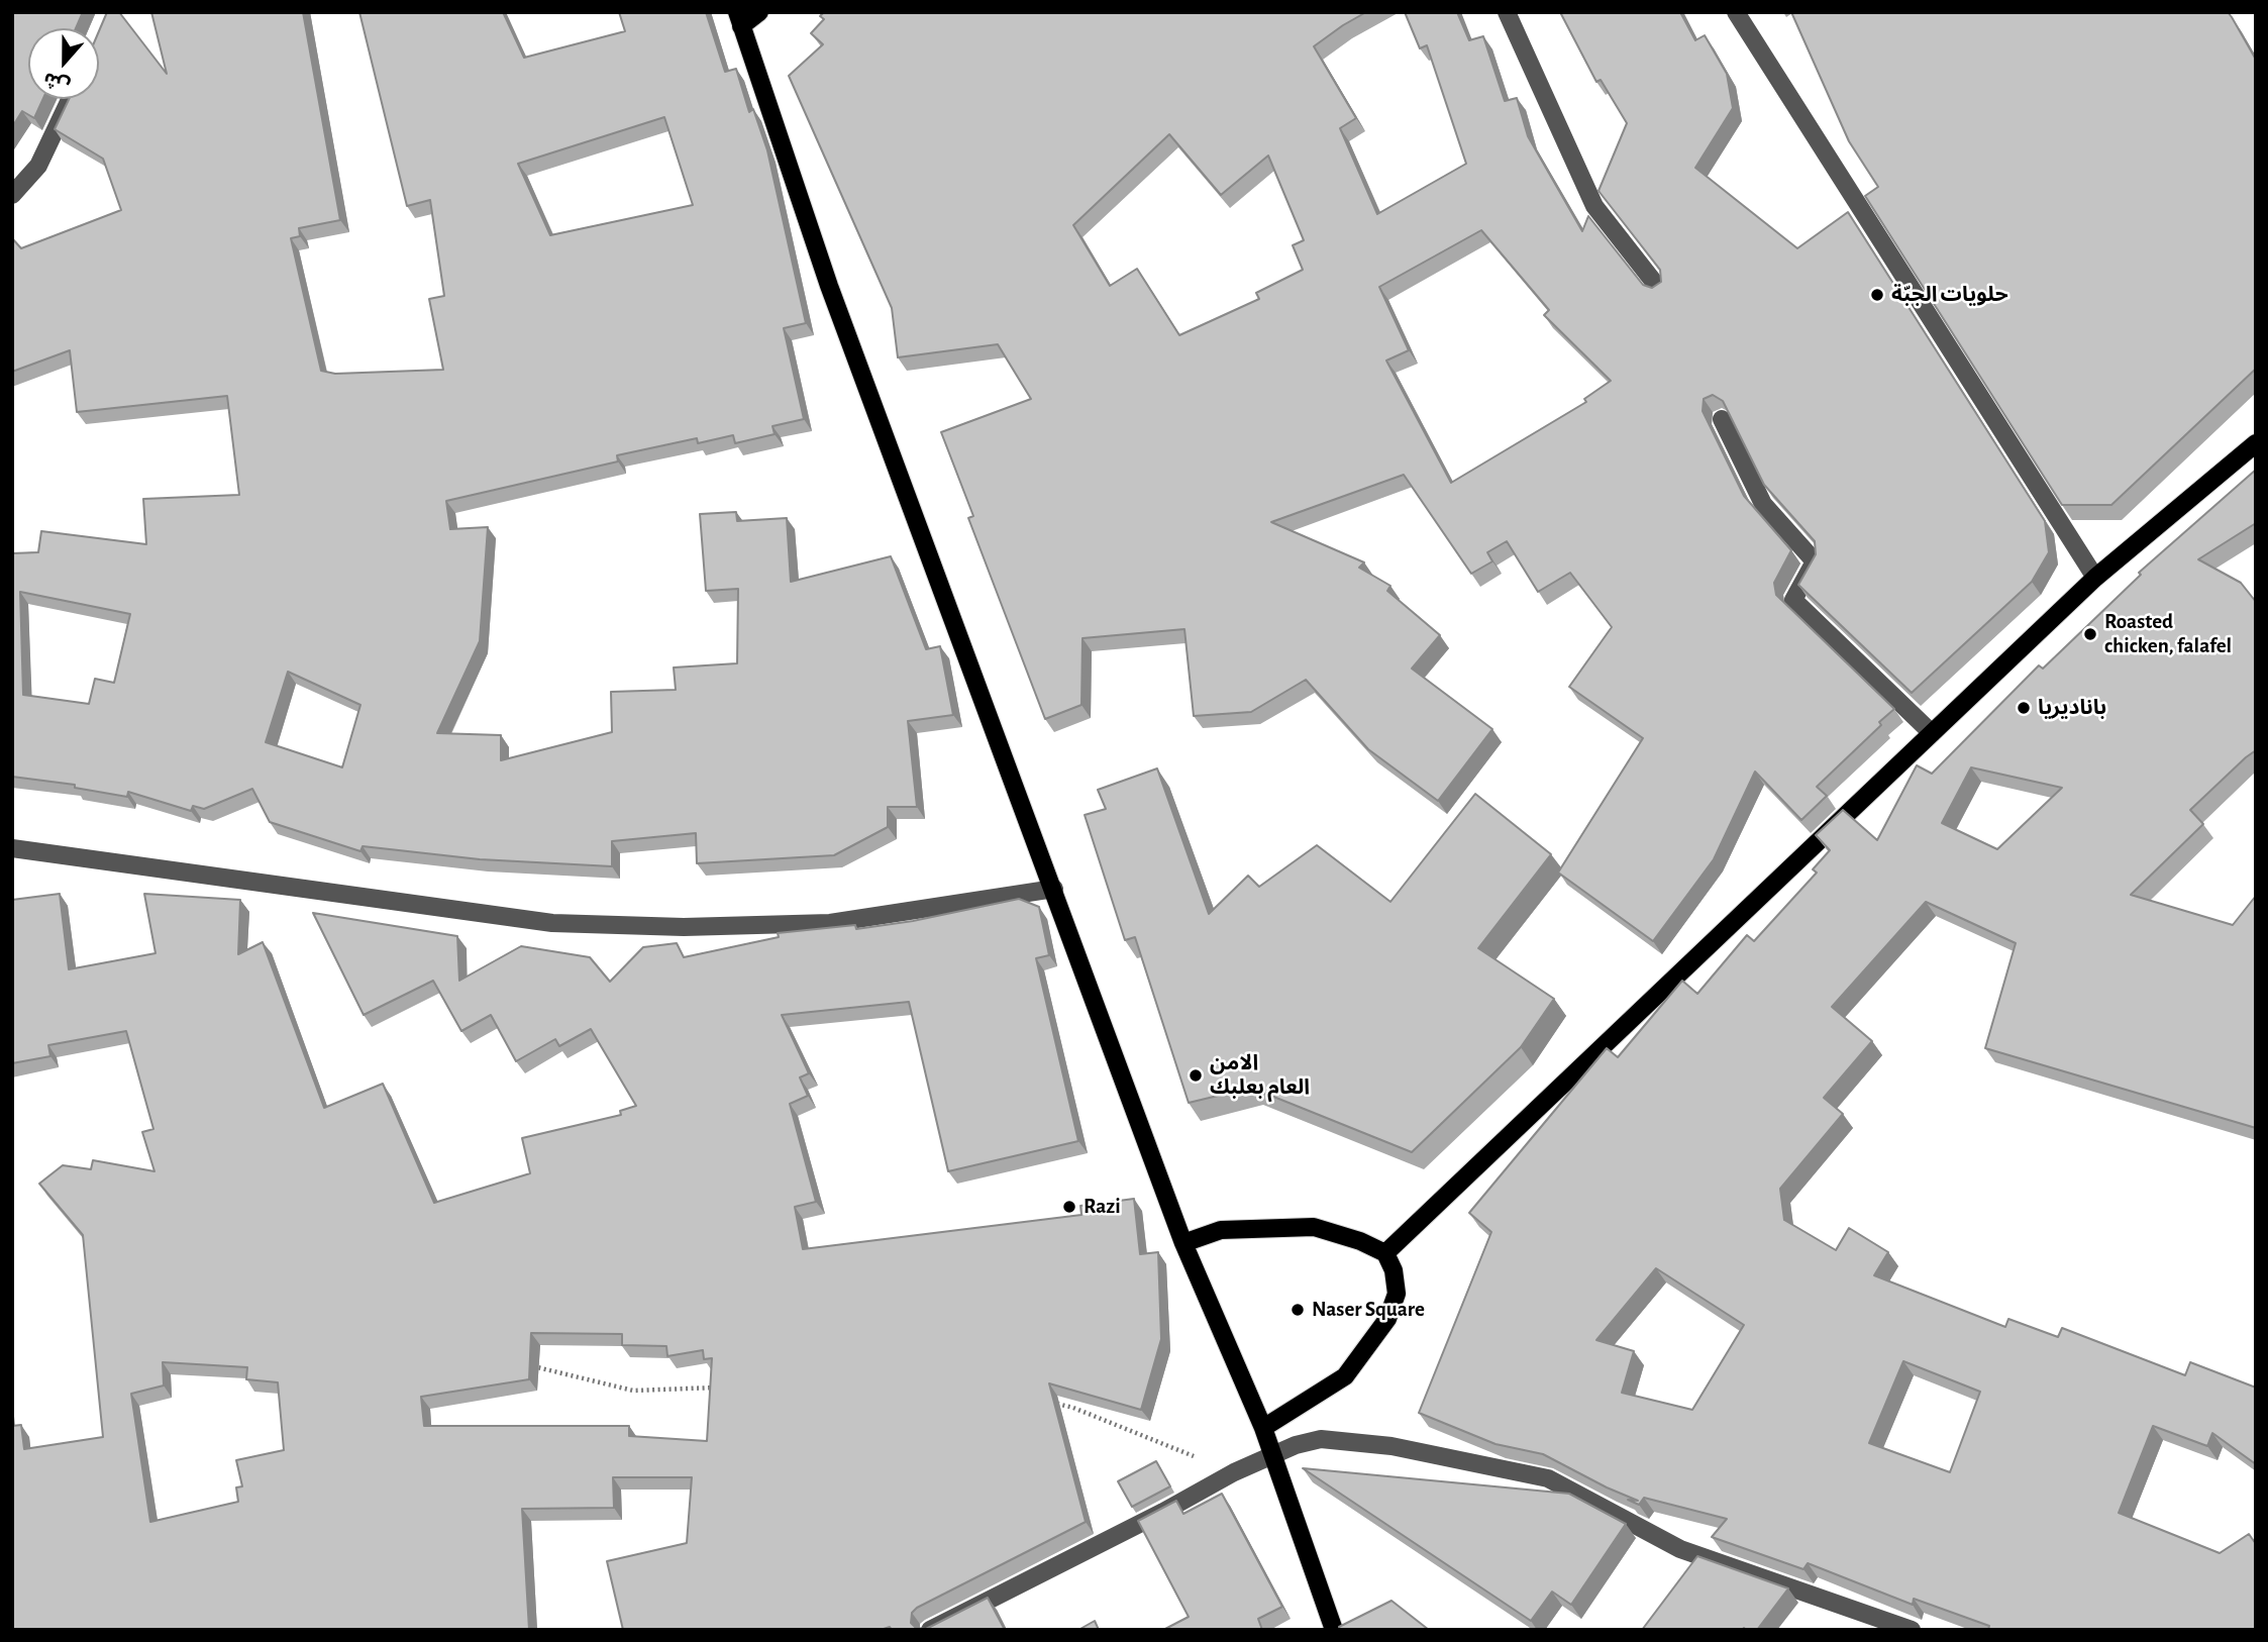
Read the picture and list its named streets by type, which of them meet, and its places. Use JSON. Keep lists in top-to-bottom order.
{
  "places": [
    "حلويات الجبّة",
    "Roasted chicken, falafel",
    "باناديريا",
    "الامن العام بعلبك",
    "Razi",
    "Naser Square"
  ],
  "north": "bottom"
}
